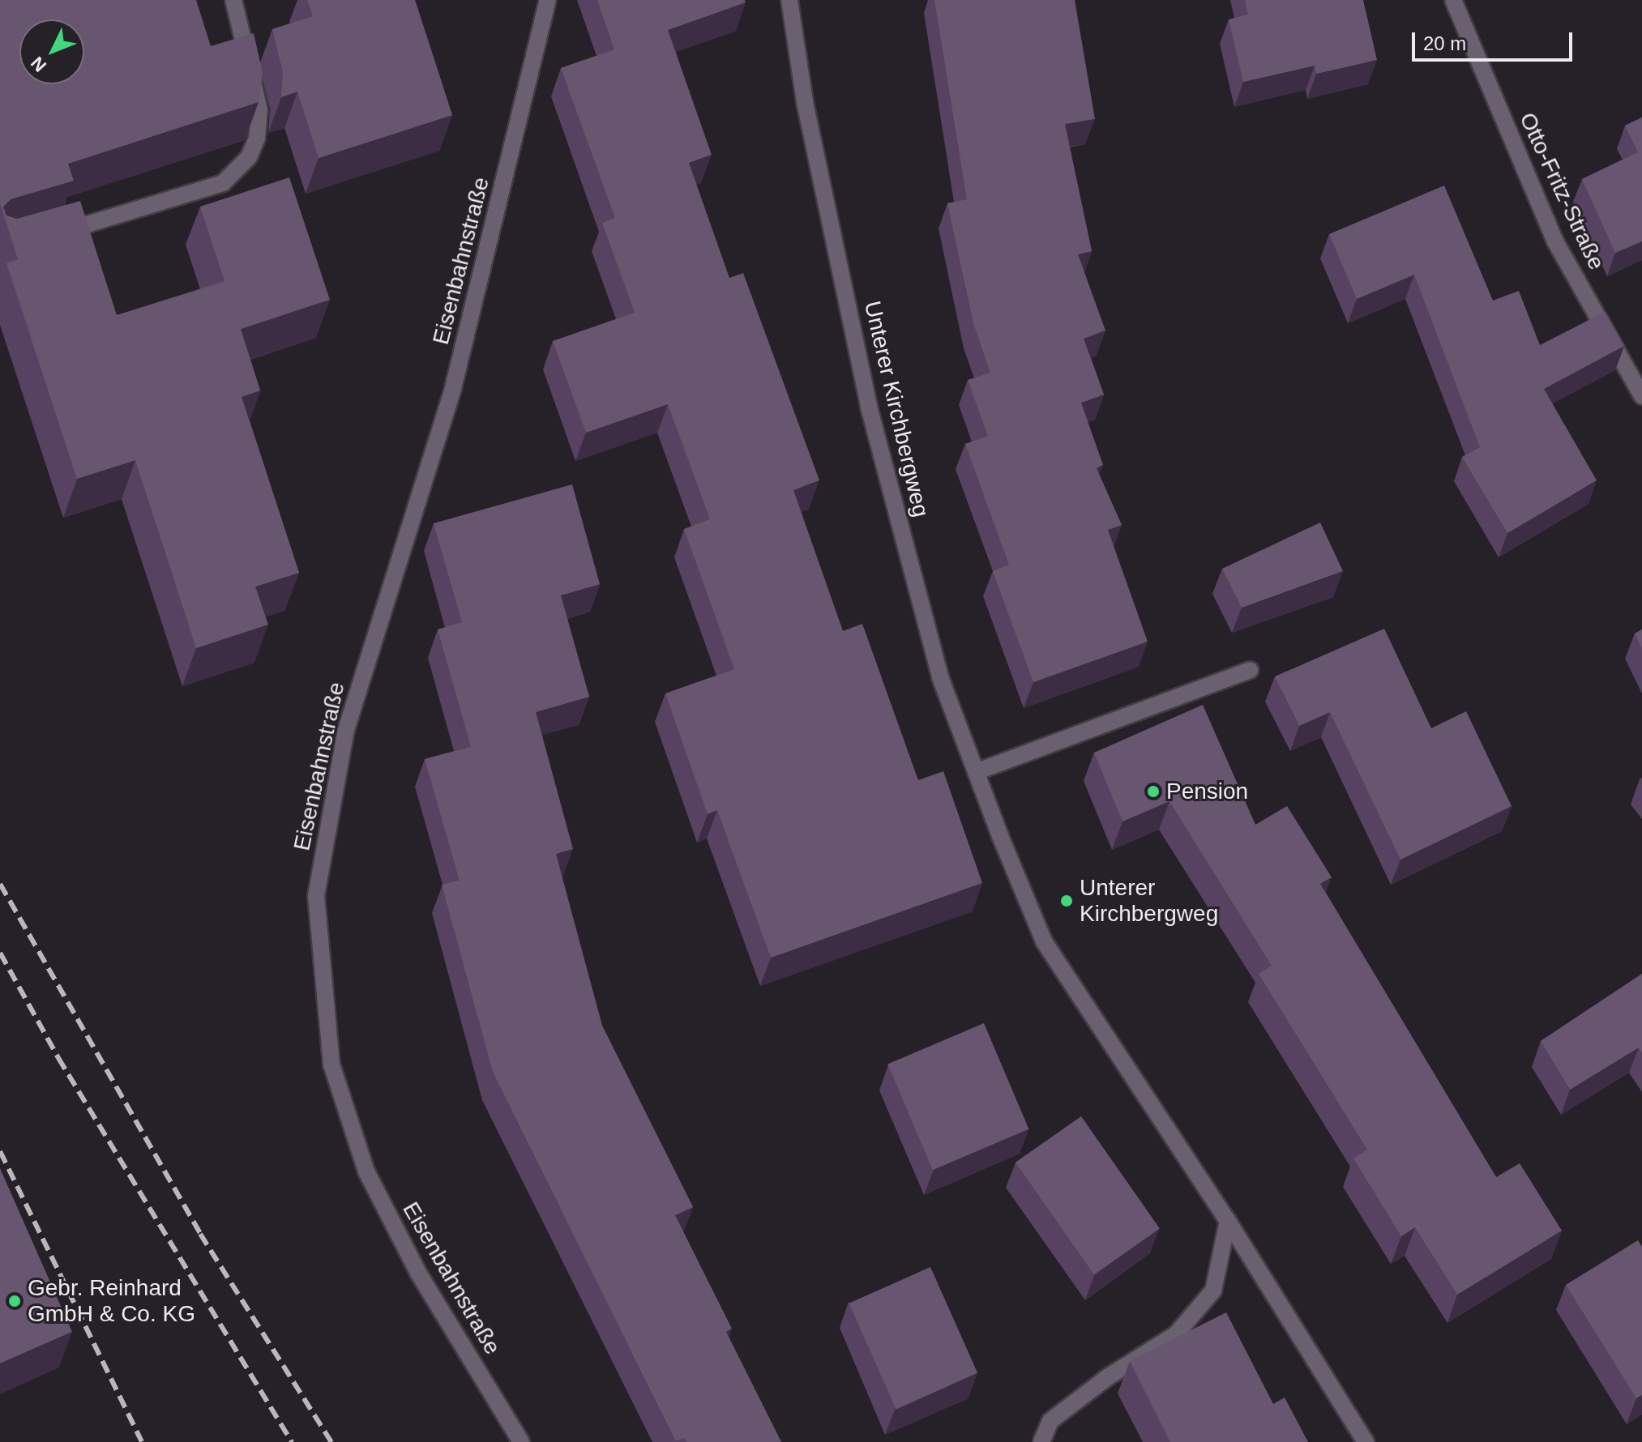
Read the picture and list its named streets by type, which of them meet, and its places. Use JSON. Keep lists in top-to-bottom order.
{
  "streets": {
    "street": ["Otto-Fritz-Straße", "Eisenbahnstraße", "Unterer Kirchbergweg"]
  },
  "places": ["Pension", "Unterer Kirchbergweg", "Gebr. Reinhard GmbH & Co. KG"],
  "scale_bar": "20 m",
  "north": "bottom left"
}
